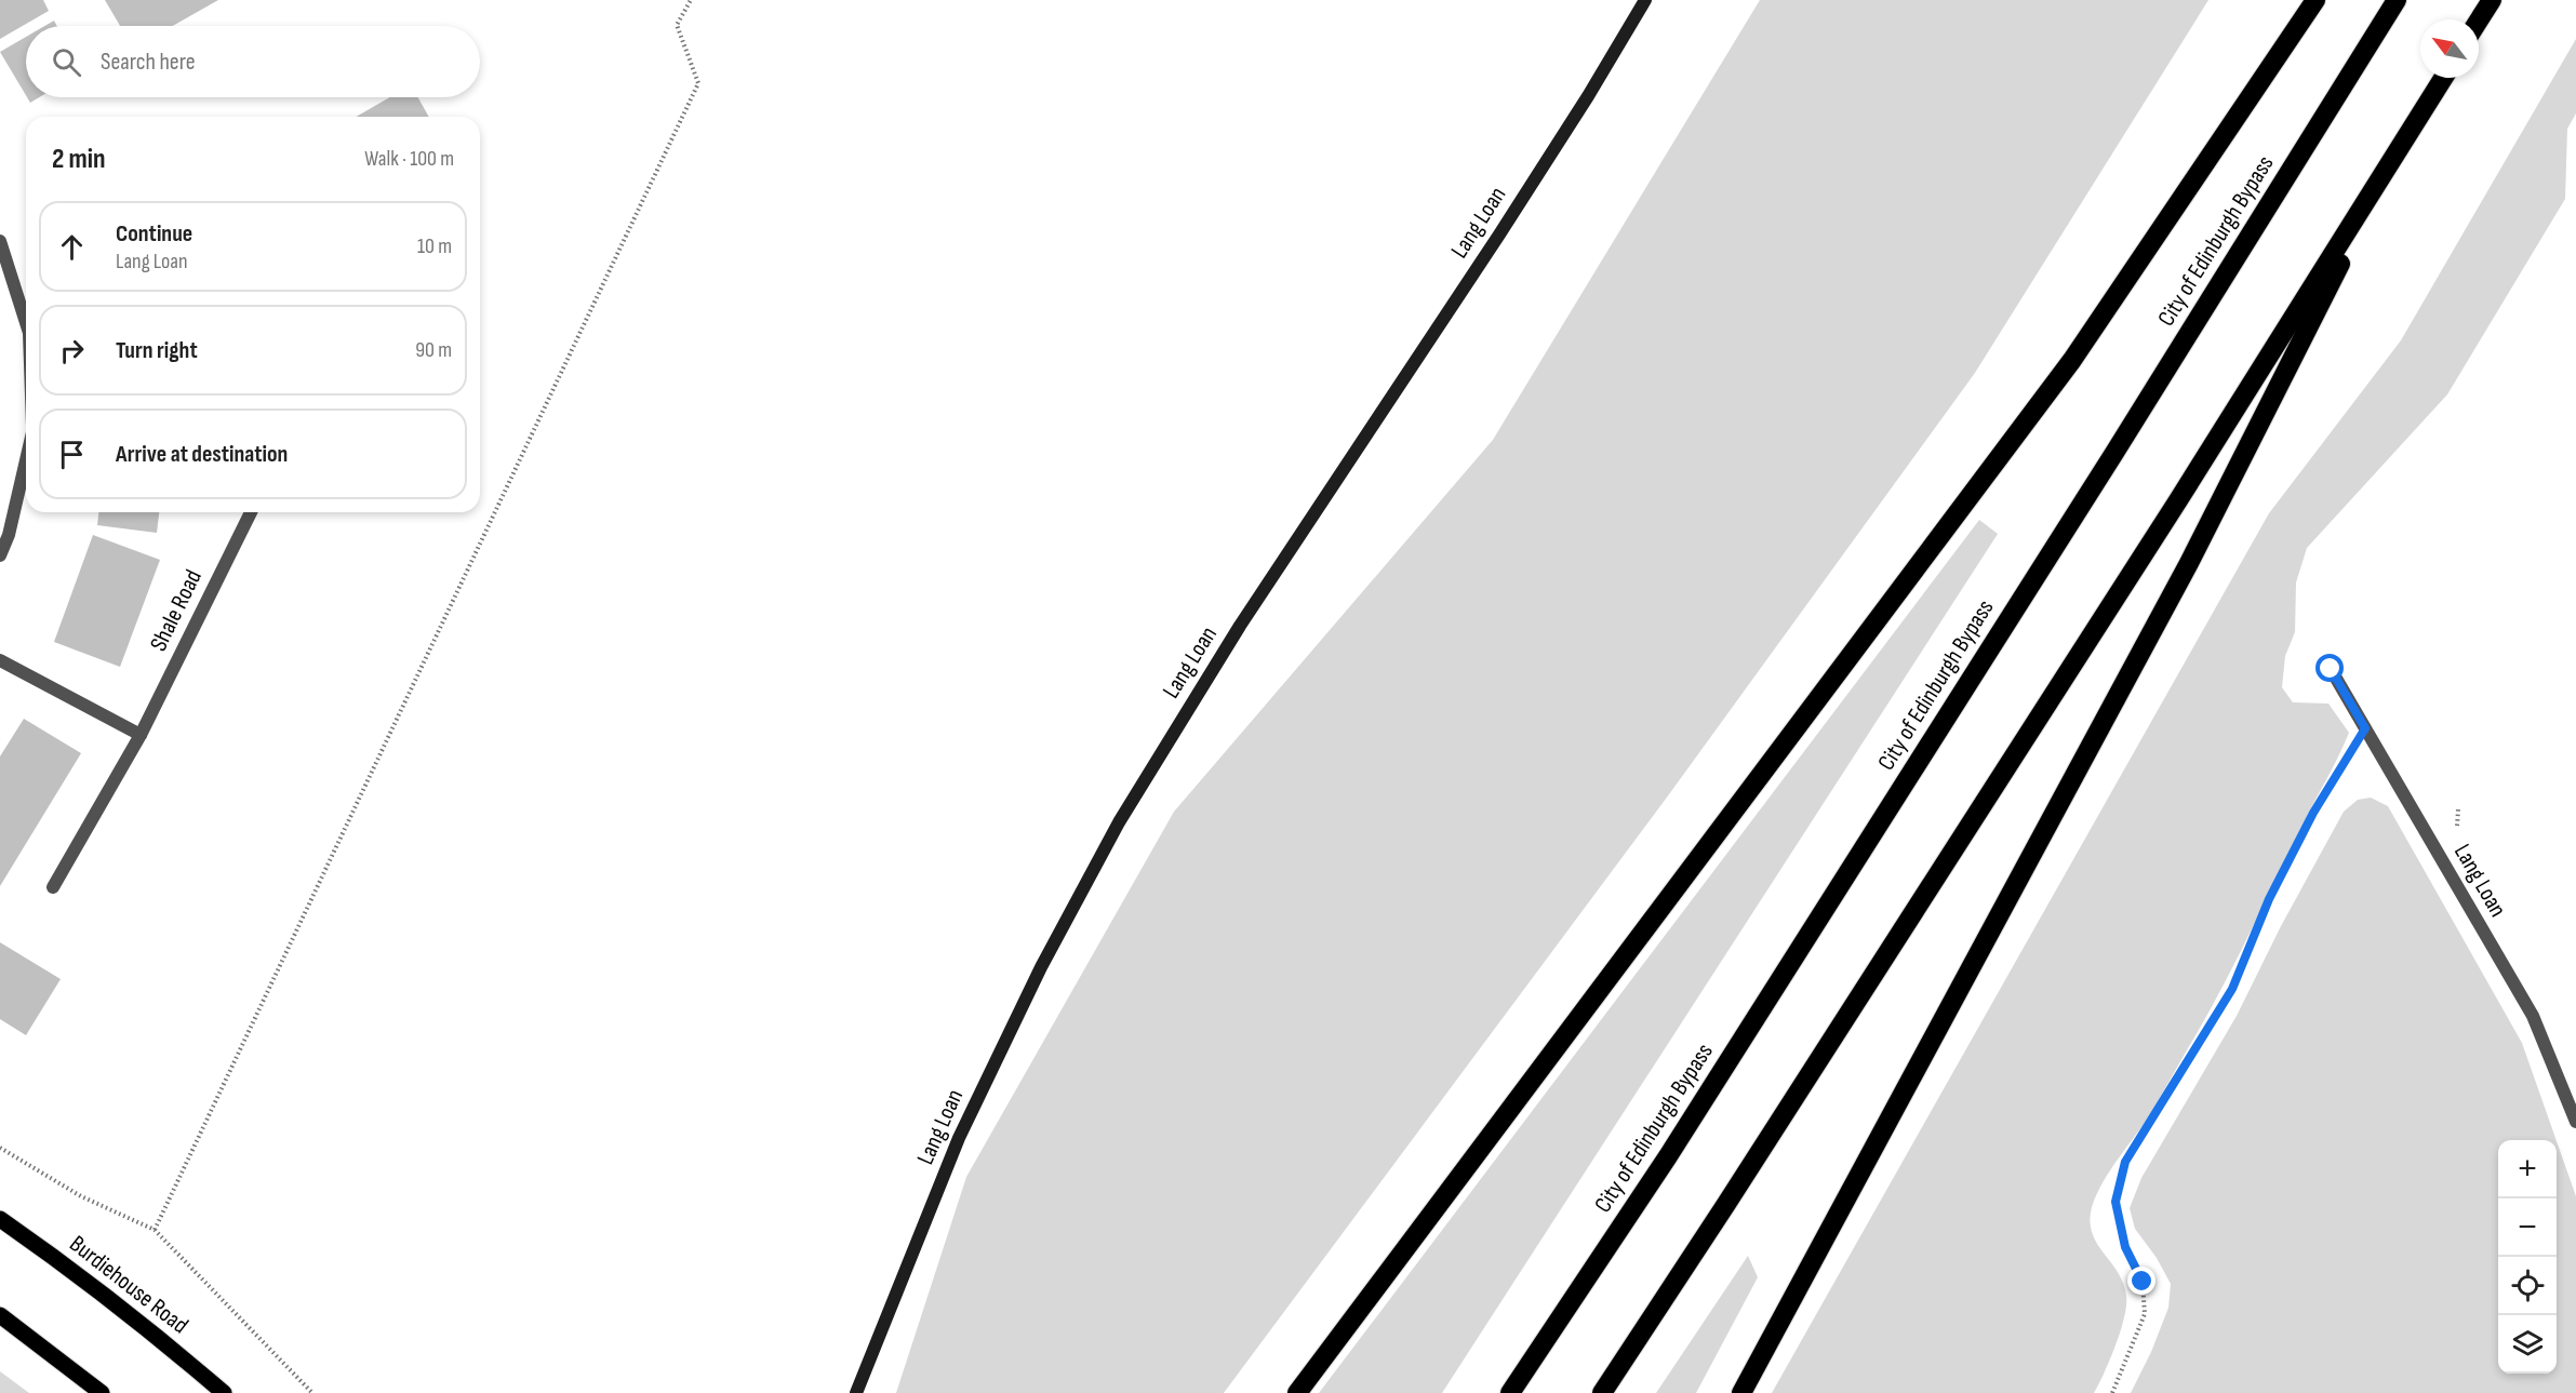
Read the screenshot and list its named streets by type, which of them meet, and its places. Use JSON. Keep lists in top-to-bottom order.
{
  "streets": {
    "highway": ["City of Edinburgh Bypass"],
    "main road": ["Burdiehouse Road"],
    "street": ["Lang Loan", "Shale Road"]
  },
  "north": "top left",
  "page": {
    "search": "Search here",
    "heading": ["2 min", "Walk · 100 m"],
    "list": [
      ["Continue", "Lang Loan", "10 m"],
      ["Turn right", "90 m"],
      "Arrive at destination"
    ],
    "map_buttons": ["+", "−"]
  }
}
